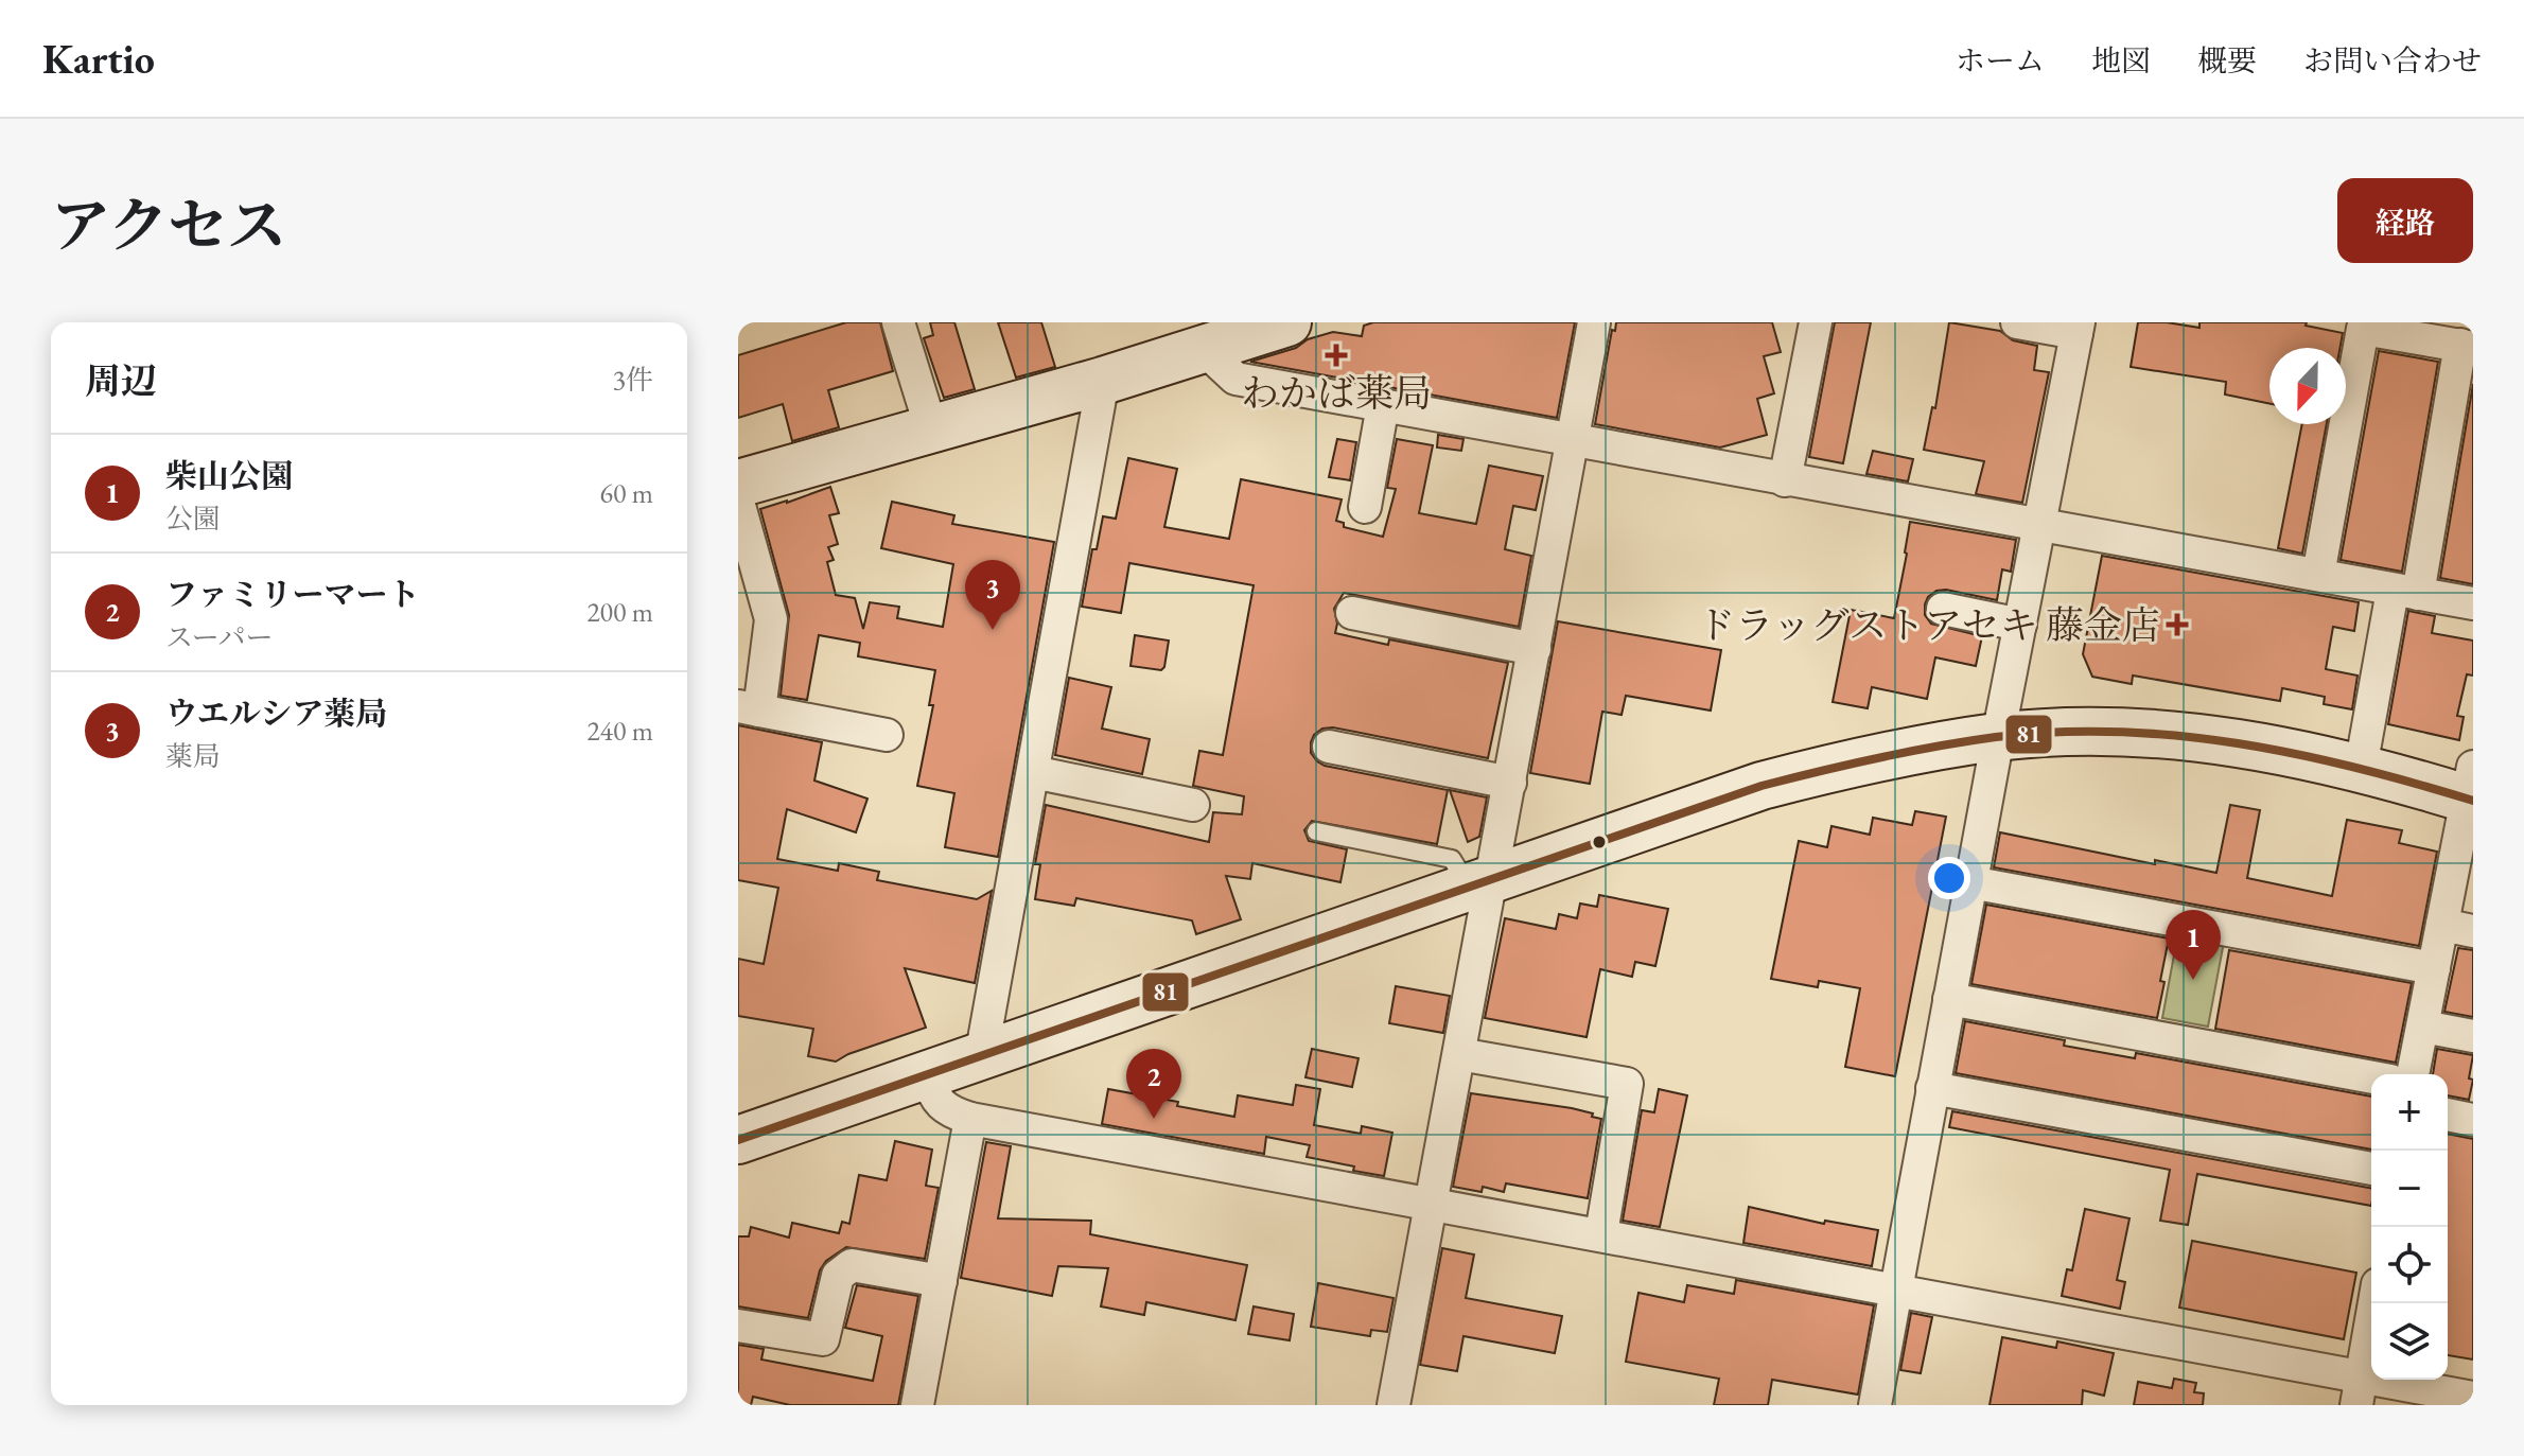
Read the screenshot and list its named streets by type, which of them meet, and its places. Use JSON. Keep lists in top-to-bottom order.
{
  "places": {
    "health": ["わかば薬局", "ドラッグストアセキ 藤金店"]
  },
  "lines": ["transit line 81"],
  "north": "bottom",
  "page": {
    "header": "Kartio",
    "nav": [
      "ホーム",
      "地図",
      "概要",
      "お問い合わせ"
    ],
    "title": "アクセス",
    "buttons": "経路",
    "heading": ["周辺", "3件"],
    "list": [
      {
        "mark": "1",
        "name": "柴山公園",
        "note": "公園",
        "value": "60 m"
      },
      {
        "mark": "2",
        "name": "ファミリーマート",
        "note": "スーパー",
        "value": "200 m"
      },
      {
        "mark": "3",
        "name": "ウエルシア薬局",
        "note": "薬局",
        "value": "240 m"
      }
    ],
    "pins": ["3", "1", "2"],
    "map_buttons": ["+", "−"]
  }
}
